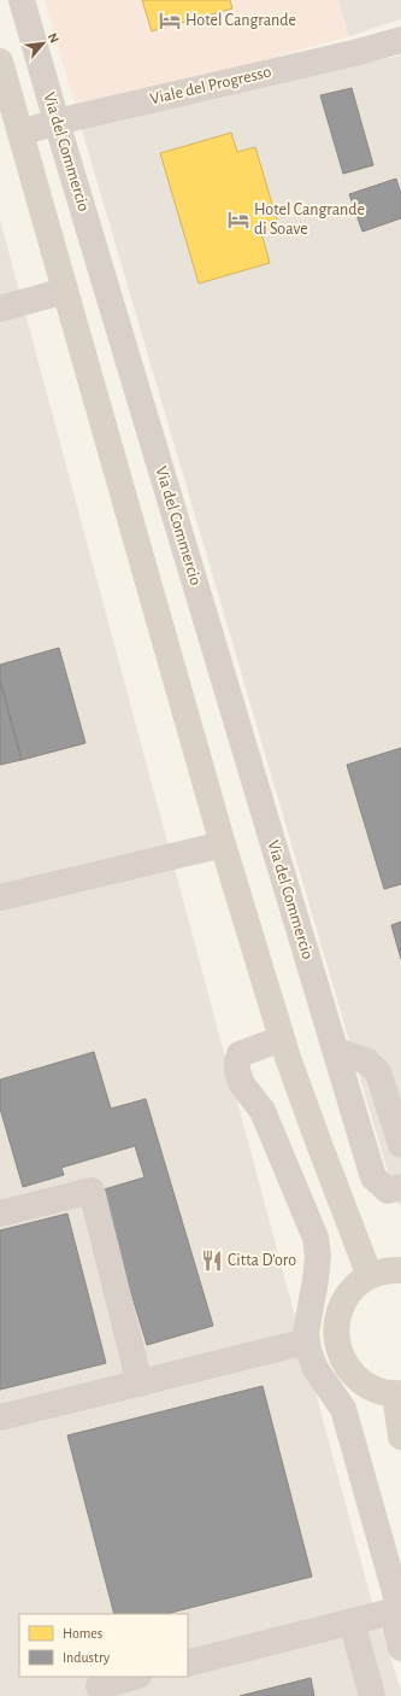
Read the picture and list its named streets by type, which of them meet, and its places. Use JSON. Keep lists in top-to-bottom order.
{
  "streets": {
    "street": ["Viale del Progresso", "Via del Commercio"]
  },
  "crossings": [
    ["Viale del Progresso", "Via del Commercio"]
  ],
  "places": {
    "hotel": ["Hotel Cangrande", "Hotel Cangrande di Soave"],
    "restaurant": ["Citta D'oro"]
  },
  "legend": ["Homes", "Industry"],
  "north": "top right"
}
